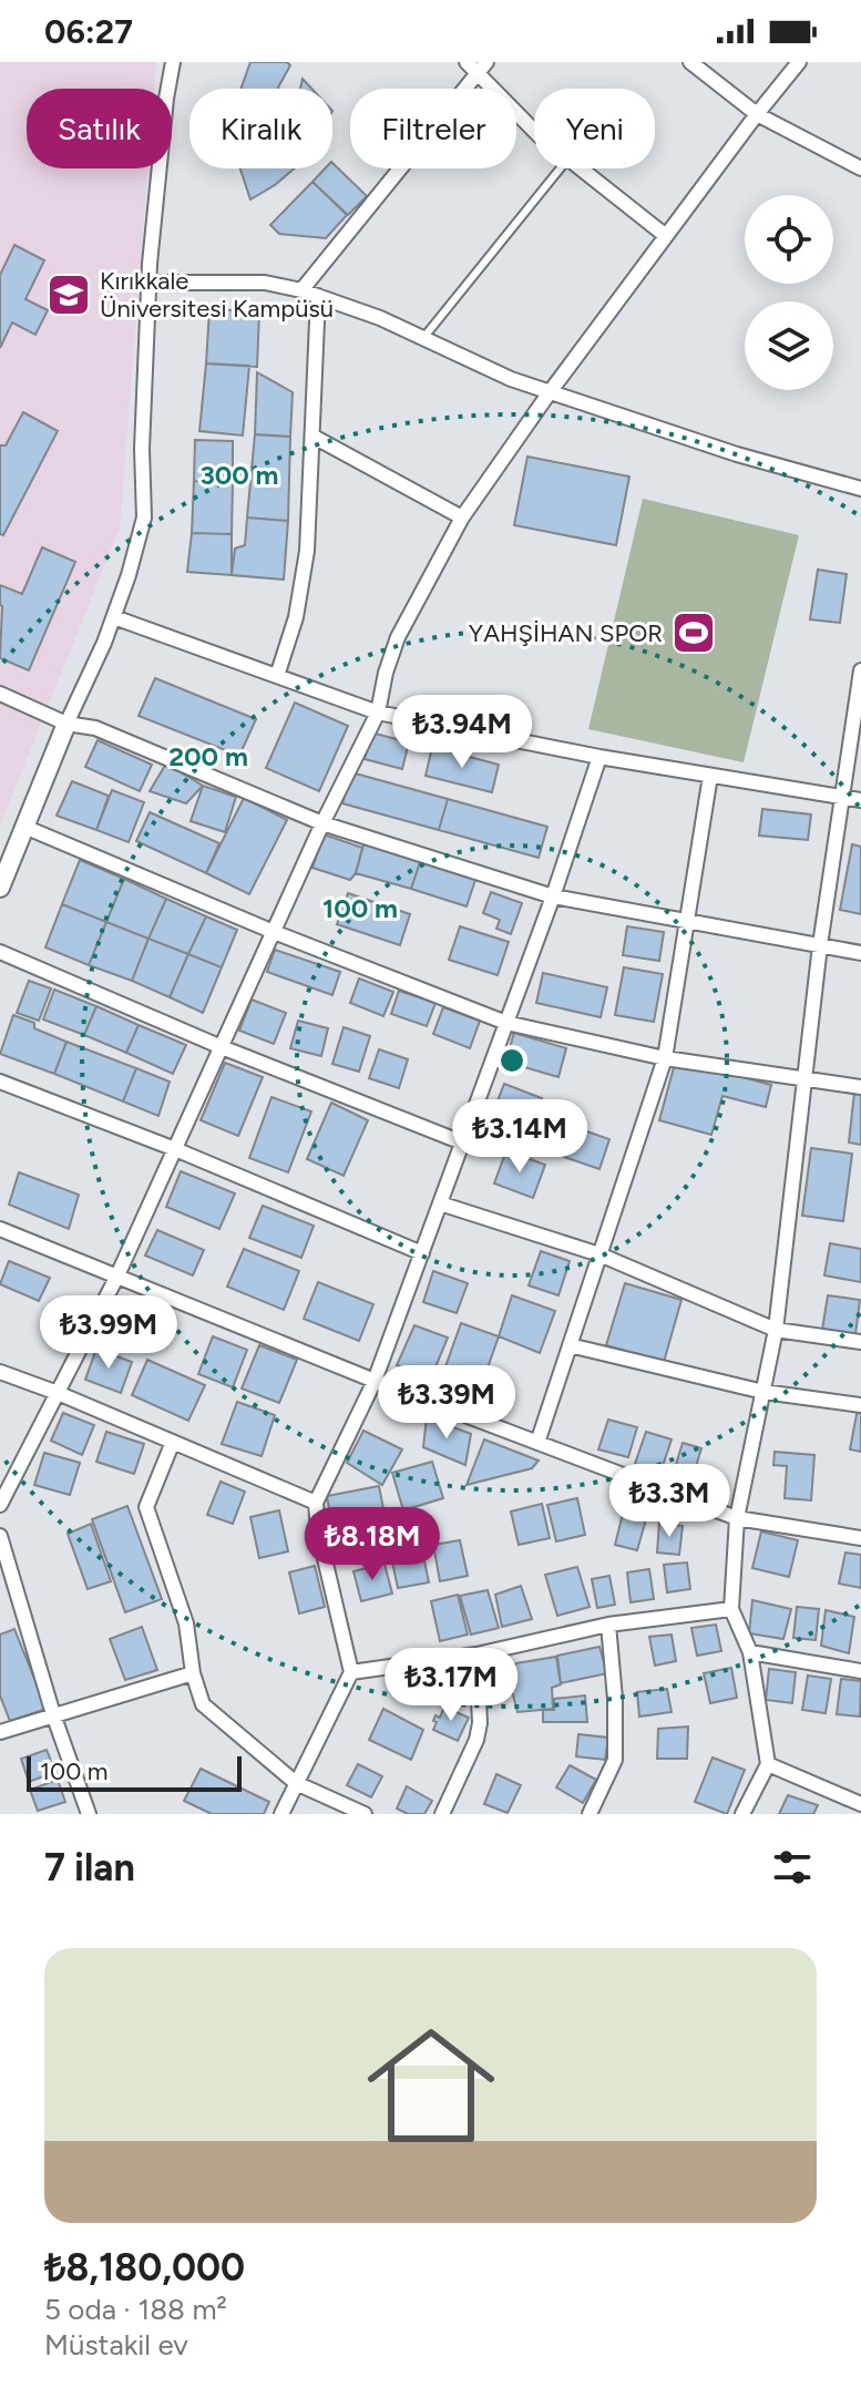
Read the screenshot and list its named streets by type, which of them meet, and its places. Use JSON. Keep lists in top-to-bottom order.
{
  "places": {
    "school or university": ["Kırıkkale Üniversitesi Kampüsü"],
    "sports": ["YAHŞİHAN SPOR"]
  },
  "scale_bar": "100 m",
  "page": {
    "status": "06:27",
    "chip": [
      "Satılık",
      "Kiralık",
      "Filtreler",
      "Yeni"
    ],
    "price": [
      "₺3.94M",
      "₺3.14M",
      "₺3.99M",
      "₺3.39M",
      "₺3.3M",
      "₺8.18M",
      "₺3.17M"
    ],
    "scale": "100 m",
    "heading": "7 ilan",
    "list": [
      {
        "name": "₺8,180,000",
        "note": "5 oda · 188 m² · Müstakil ev"
      }
    ]
  },
  "rings": ["300 m", "200 m", "100 m"]
}
